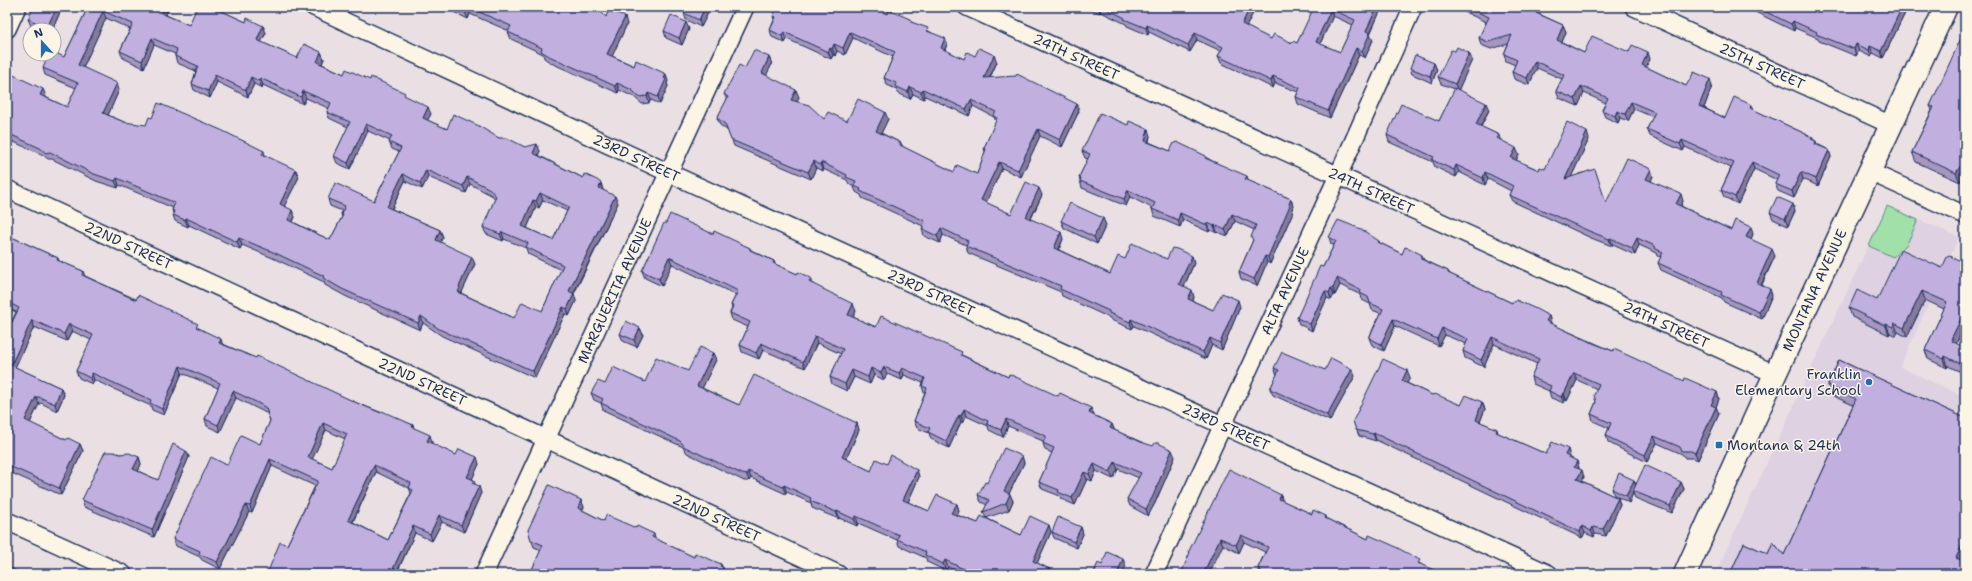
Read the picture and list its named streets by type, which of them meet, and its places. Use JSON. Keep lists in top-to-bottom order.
{
  "streets": {
    "street": [
      "24TH STREET",
      "25TH STREET",
      "23RD STREET",
      "22ND STREET",
      "MARGUERITA AVENUE",
      "MONTANA AVENUE",
      "ALTA AVENUE"
    ]
  },
  "crossings": [
    ["24TH STREET", "MONTANA AVENUE"],
    ["24TH STREET", "ALTA AVENUE"],
    ["25TH STREET", "MONTANA AVENUE"],
    ["23RD STREET", "MARGUERITA AVENUE"],
    ["23RD STREET", "ALTA AVENUE"],
    ["22ND STREET", "MARGUERITA AVENUE"]
  ],
  "places": {
    "other": ["Franklin Elementary School"],
    "transit": ["Montana & 24th"]
  },
  "north": "top"
}
